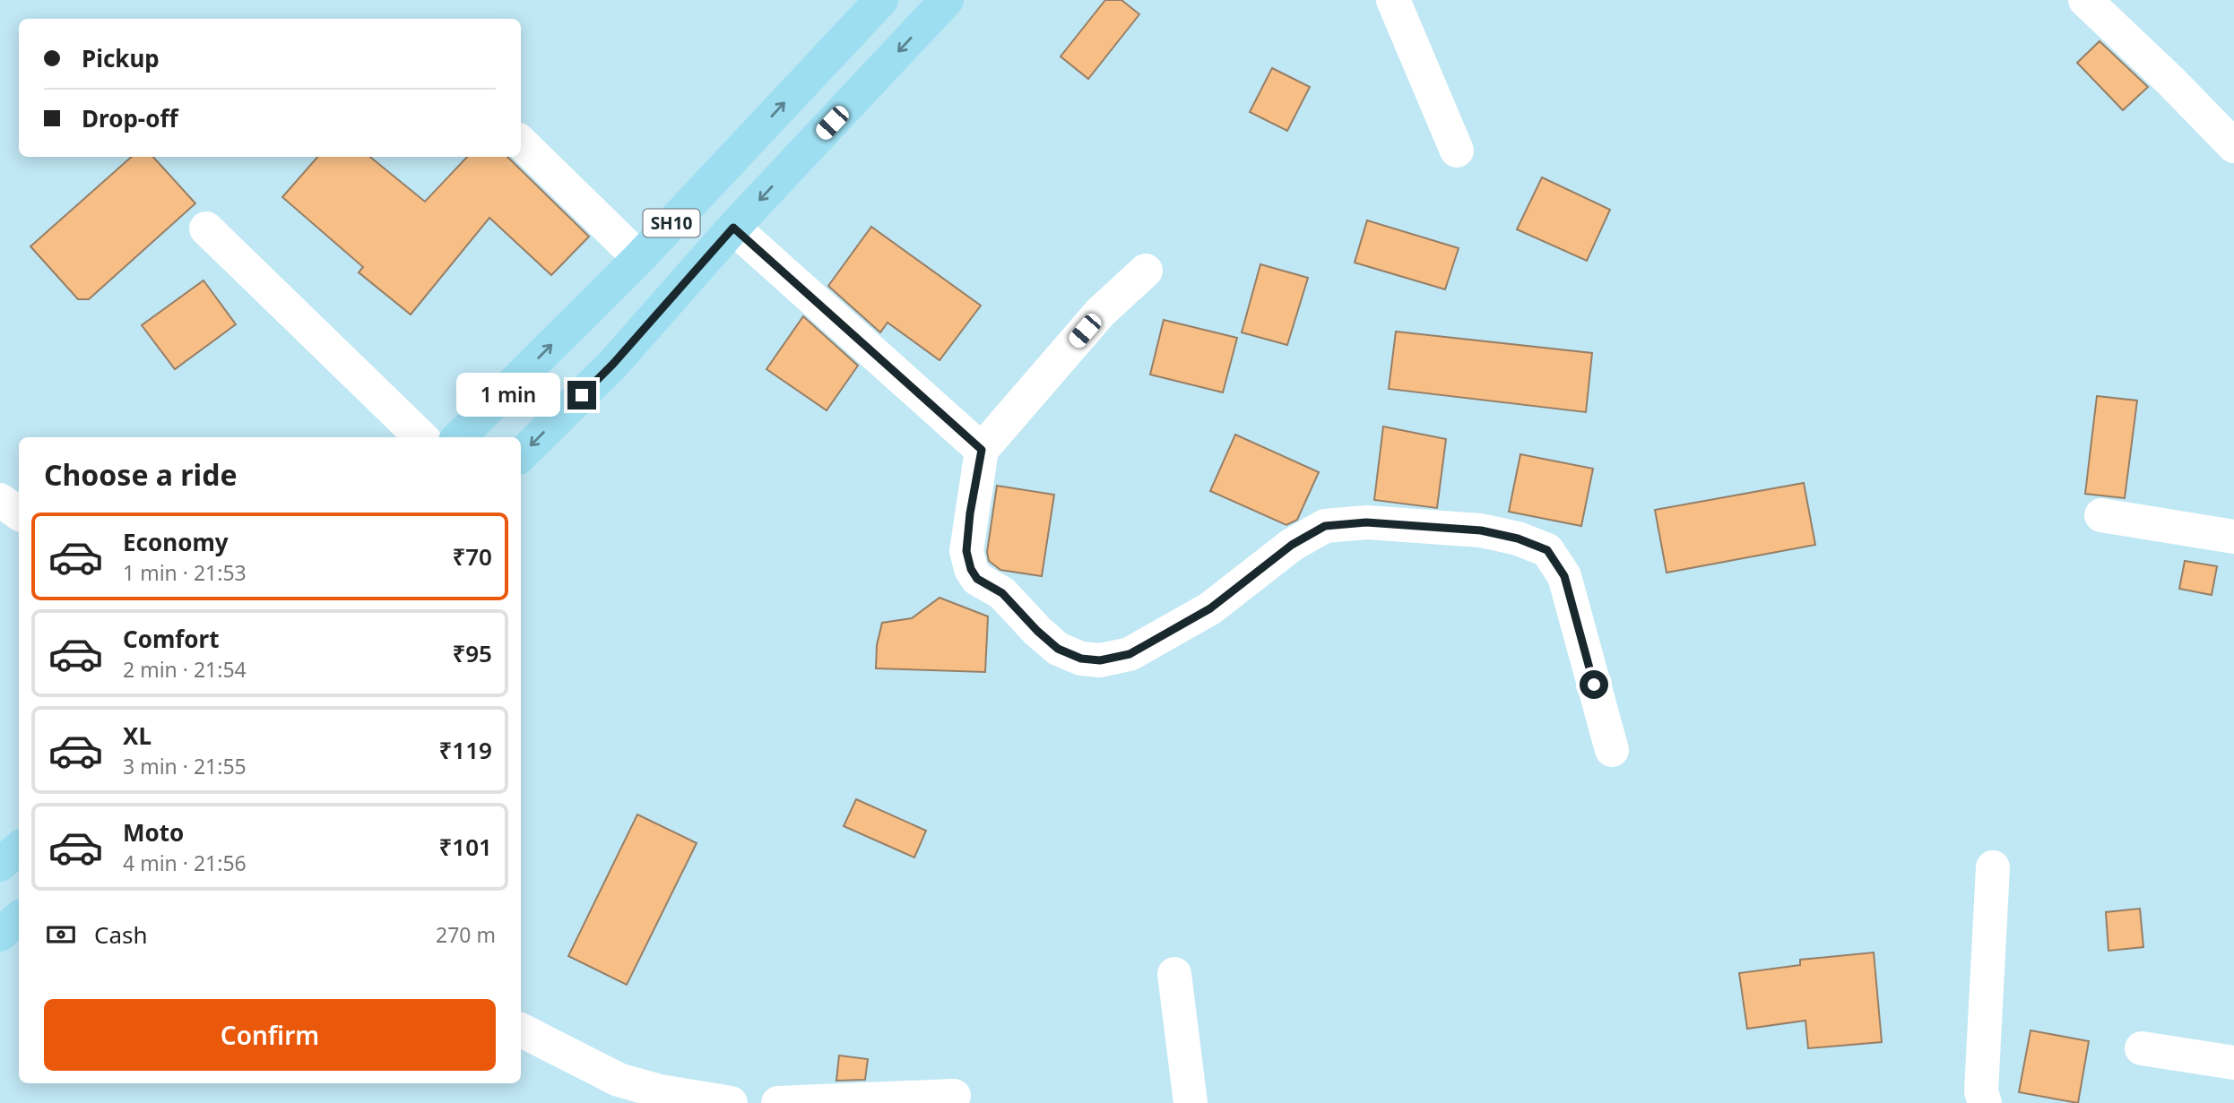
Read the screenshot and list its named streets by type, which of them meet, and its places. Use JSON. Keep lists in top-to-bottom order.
{
  "streets": {
    "main road": ["SH10"]
  },
  "page": {
    "banner": ["Pickup", "Drop-off"],
    "bubble": "1 min",
    "heading": "Choose a ride",
    "list": [
      {
        "name": "Economy",
        "note": "1 min · 21:53",
        "value": "₹70"
      },
      {
        "name": "Comfort",
        "note": "2 min · 21:54",
        "value": "₹95"
      },
      {
        "name": "XL",
        "note": "3 min · 21:55",
        "value": "₹119"
      },
      {
        "name": "Moto",
        "note": "4 min · 21:56",
        "value": "₹101"
      }
    ],
    "pay": ["Cash", "270 m"],
    "buttons": "Confirm"
  }
}
